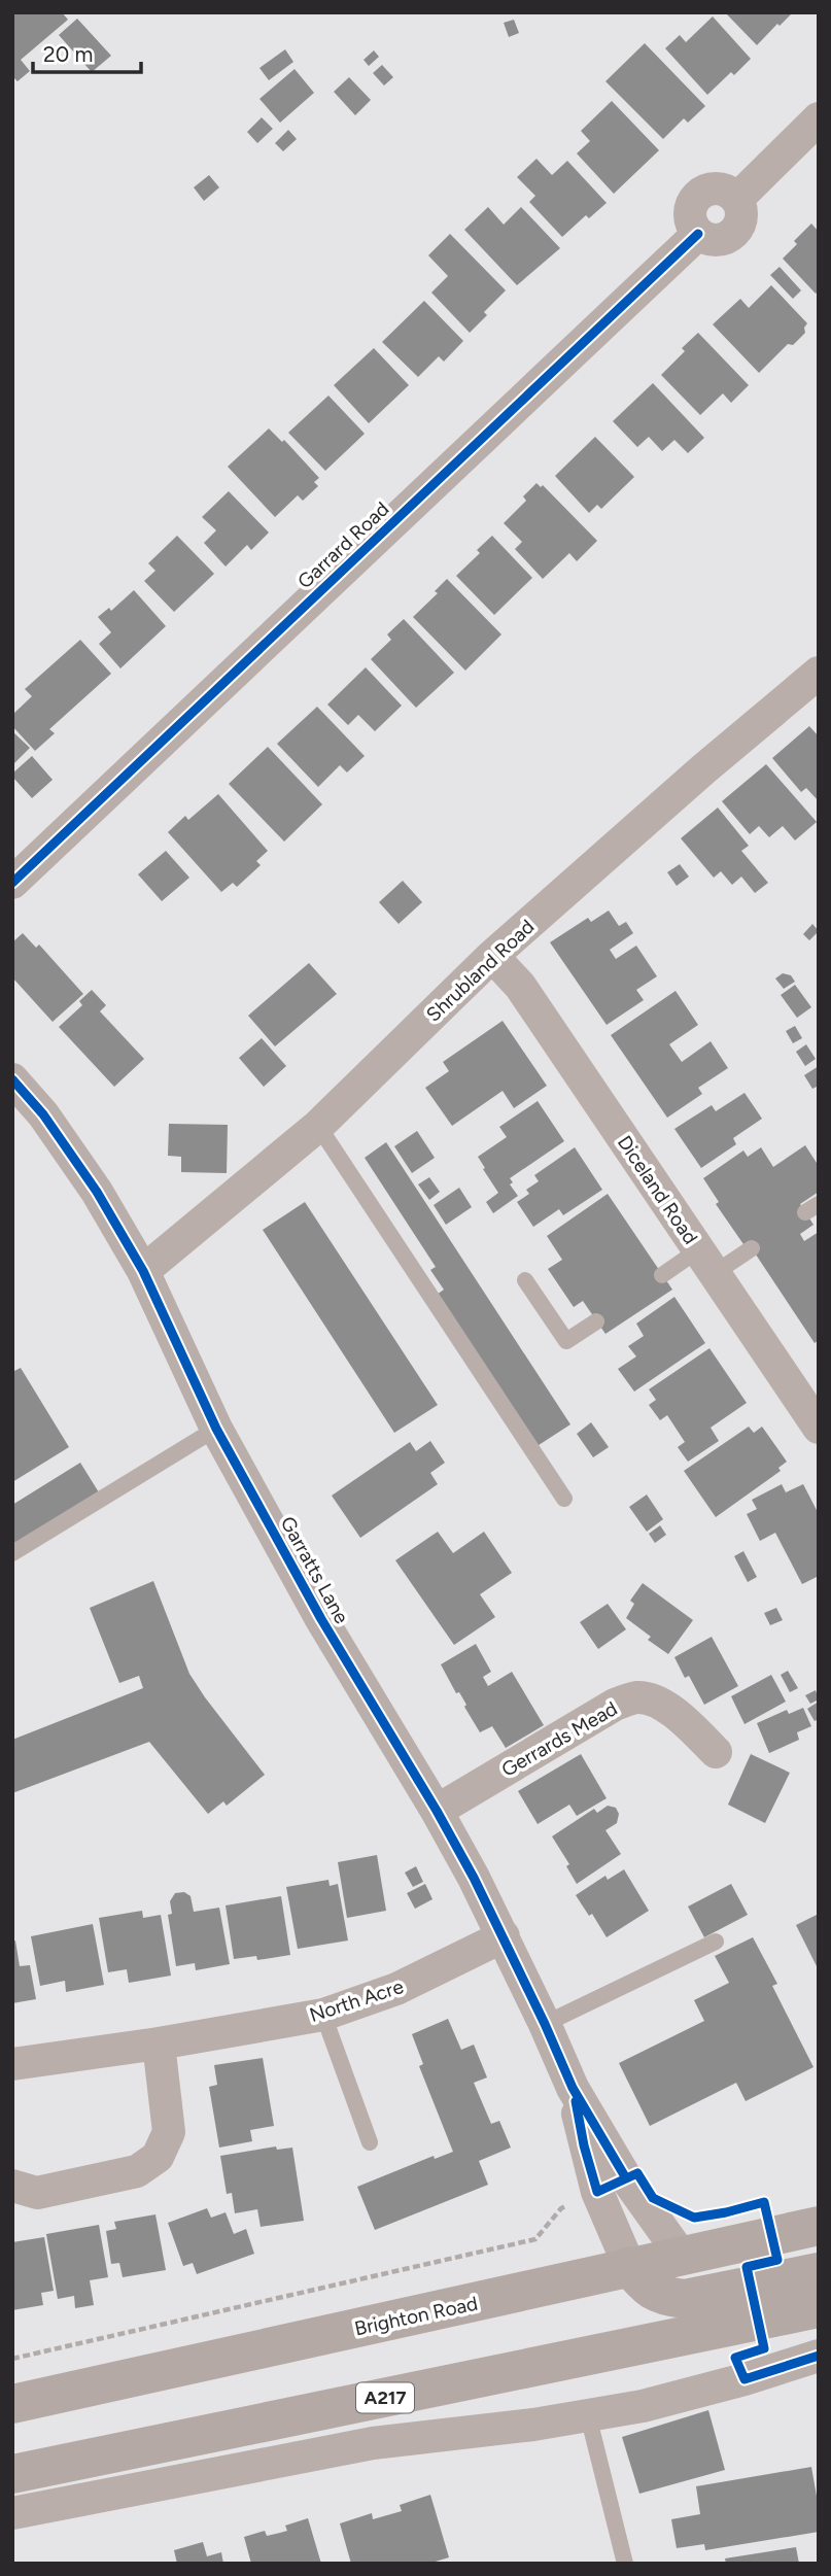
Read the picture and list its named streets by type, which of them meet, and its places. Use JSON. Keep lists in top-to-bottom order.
{
  "streets": {
    "highway": ["Brighton Road", "A217"],
    "street": [
      "Garrard Road",
      "Shrubland Road",
      "Diceland Road",
      "Garratts Lane",
      "Gerrards Mead",
      "North Acre"
    ]
  },
  "crossings": [
    ["Shrubland Road", "Diceland Road"],
    ["Shrubland Road", "Garratts Lane"],
    ["Garratts Lane", "Gerrards Mead"],
    ["Garratts Lane", "North Acre"],
    ["Garratts Lane", "Brighton Road"]
  ],
  "scale_bar": "20 m"
}
